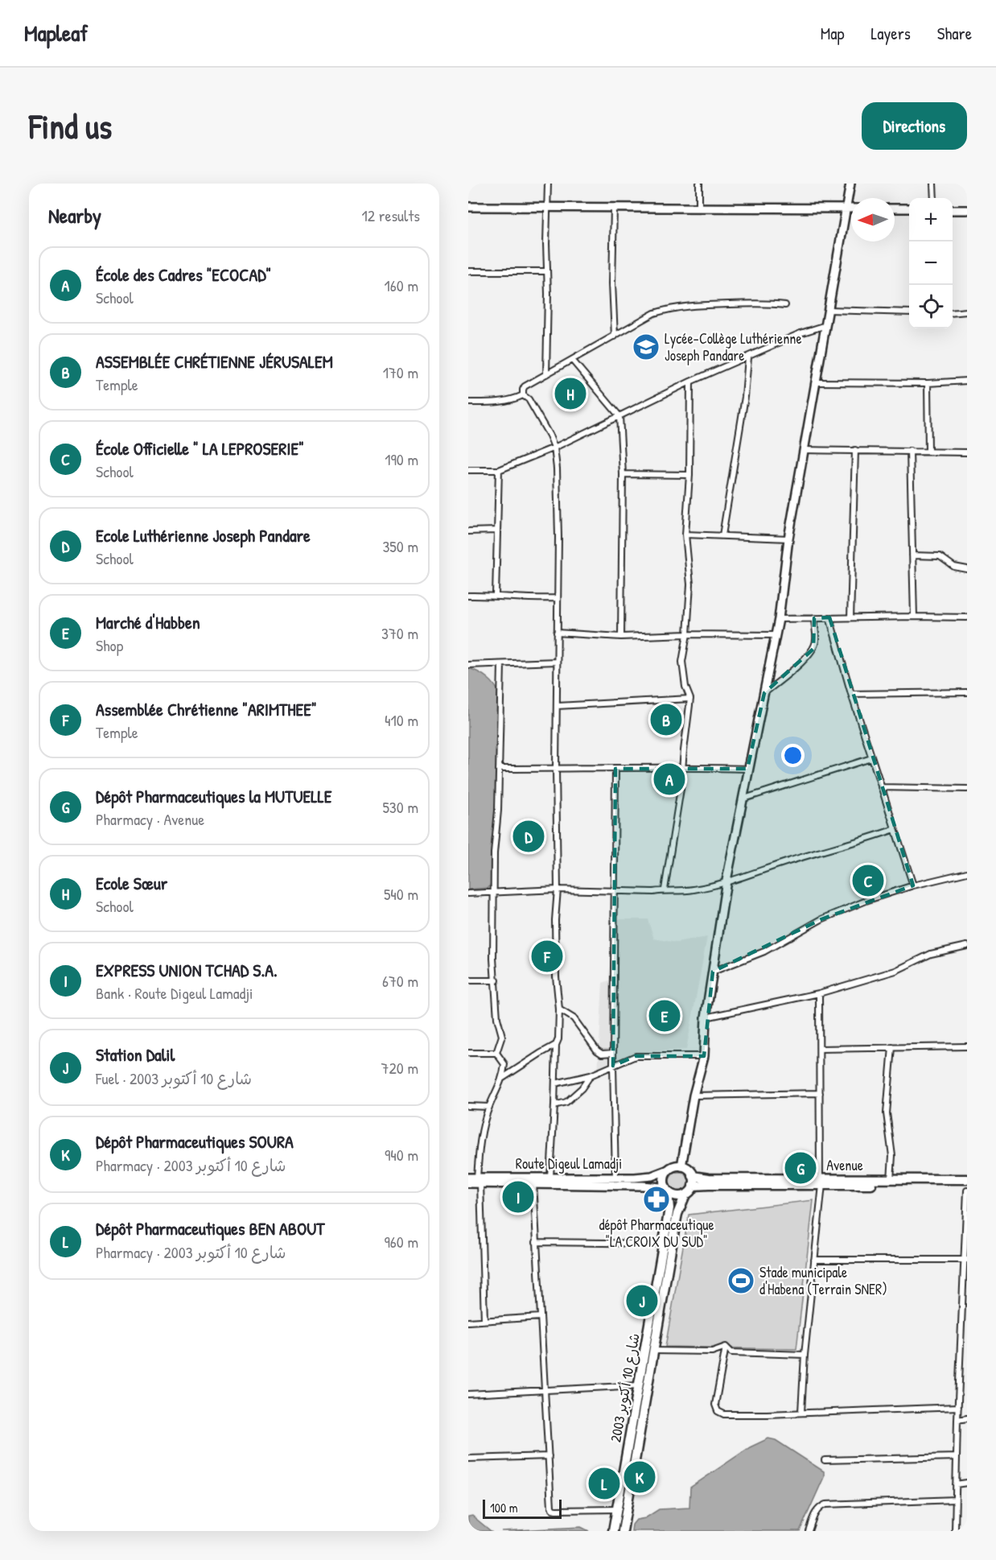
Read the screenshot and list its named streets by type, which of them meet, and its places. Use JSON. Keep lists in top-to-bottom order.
{
  "streets": {
    "highway": ["Avenue", "شارع 10 أكتوبر 2003"],
    "street": ["Route Digeul Lamadji"]
  },
  "crossings": [
    ["Route Digeul Lamadji", "Avenue"],
    ["Route Digeul Lamadji", "شارع 10 أكتوبر 2003"],
    ["Avenue", "شارع 10 أكتوبر 2003"]
  ],
  "places": {
    "school or university": ["Lycée-Collège Luthérienne Joseph Pandare"],
    "pharmacy": ["dépôt Pharmaceutique \"LA CROIX DU SUD\""],
    "sports": ["Stade municipale d'Habena (Terrain SNER)"]
  },
  "scale_bar": "100 m",
  "north": "left",
  "page": {
    "header": "Mapleaf",
    "nav": ["Map", "Layers", "Share"],
    "buttons": "Directions",
    "title": "Find us",
    "heading": ["Nearby", "12 results"],
    "map_buttons": ["+", "−"],
    "list": [
      {
        "mark": "A",
        "name": "École des Cadres \"ECOCAD\"",
        "note": "School",
        "value": "160 m"
      },
      {
        "mark": "B",
        "name": "ASSEMBLÉE CHRÉTIENNE JÉRUSALEM",
        "note": "Temple",
        "value": "170 m"
      },
      {
        "mark": "C",
        "name": "École Officielle \" LA LEPROSERIE\"",
        "note": "School",
        "value": "190 m"
      },
      {
        "mark": "D",
        "name": "Ecole Luthérienne Joseph Pandare",
        "note": "School",
        "value": "350 m"
      },
      {
        "mark": "E",
        "name": "Marché d'Habben",
        "note": "Shop",
        "value": "370 m"
      },
      {
        "mark": "F",
        "name": "Assemblée Chrétienne \"ARIMTHEE\"",
        "note": "Temple",
        "value": "410 m"
      },
      {
        "mark": "G",
        "name": "Dépôt Pharmaceutiques la MUTUELLE",
        "note": "Pharmacy · Avenue",
        "value": "530 m"
      },
      {
        "mark": "H",
        "name": "Ecole Sœur",
        "note": "School",
        "value": "540 m"
      },
      {
        "mark": "I",
        "name": "EXPRESS UNION TCHAD S.A.",
        "note": "Bank · Route Digeul Lamadji",
        "value": "670 m"
      },
      {
        "mark": "J",
        "name": "Station Dalil",
        "note": "Fuel · شارع 10 أكتوبر 2003",
        "value": "720 m"
      },
      {
        "mark": "K",
        "name": "Dépôt Pharmaceutiques SOURA",
        "note": "Pharmacy · شارع 10 أكتوبر 2003",
        "value": "940 m"
      },
      {
        "mark": "L",
        "name": "Dépôt Pharmaceutiques BEN ABOUT",
        "note": "Pharmacy · شارع 10 أكتوبر 2003",
        "value": "960 m"
      }
    ],
    "pins": [
      "H",
      "B",
      "A",
      "D",
      "C",
      "F",
      "E",
      "G",
      "I",
      "J",
      "K",
      "L"
    ],
    "scale": "100 m"
  }
}
